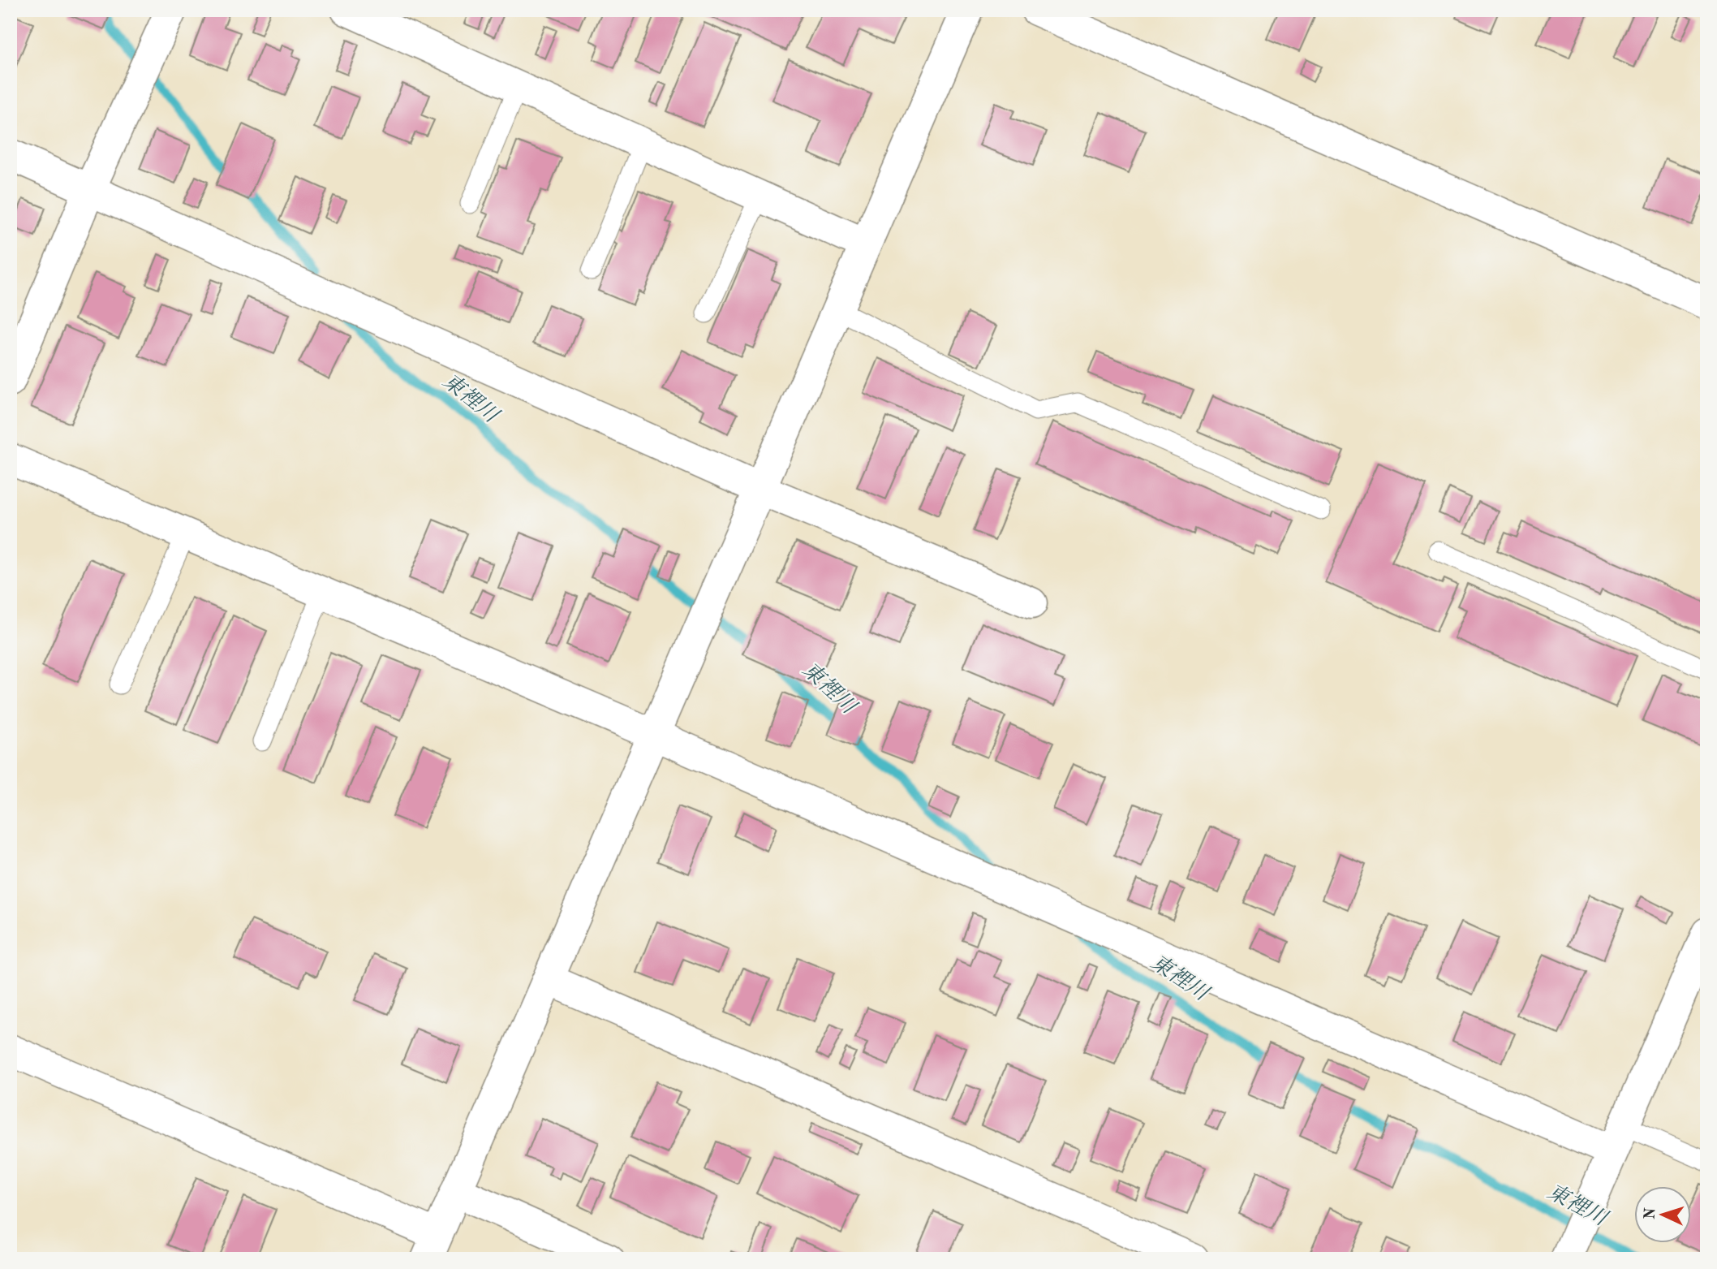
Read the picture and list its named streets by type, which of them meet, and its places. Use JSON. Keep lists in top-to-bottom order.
{
  "water": ["東裡川"],
  "north": "left"
}
